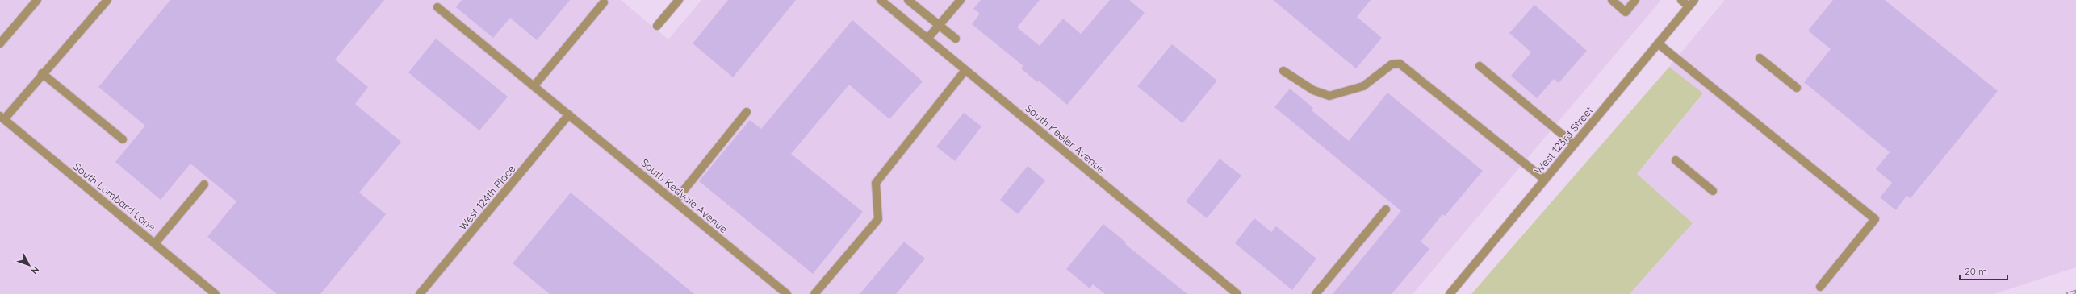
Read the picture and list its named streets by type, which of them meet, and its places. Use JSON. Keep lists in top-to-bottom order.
{
  "streets": {
    "street": [
      "South Keeler Avenue",
      "West 123rd Street",
      "South Kedvale Avenue",
      "South Lombard Lane",
      "West 124th Place"
    ]
  },
  "crossings": [
    ["South Kedvale Avenue", "West 124th Place"]
  ],
  "scale_bar": "20 m",
  "north": "bottom right"
}
